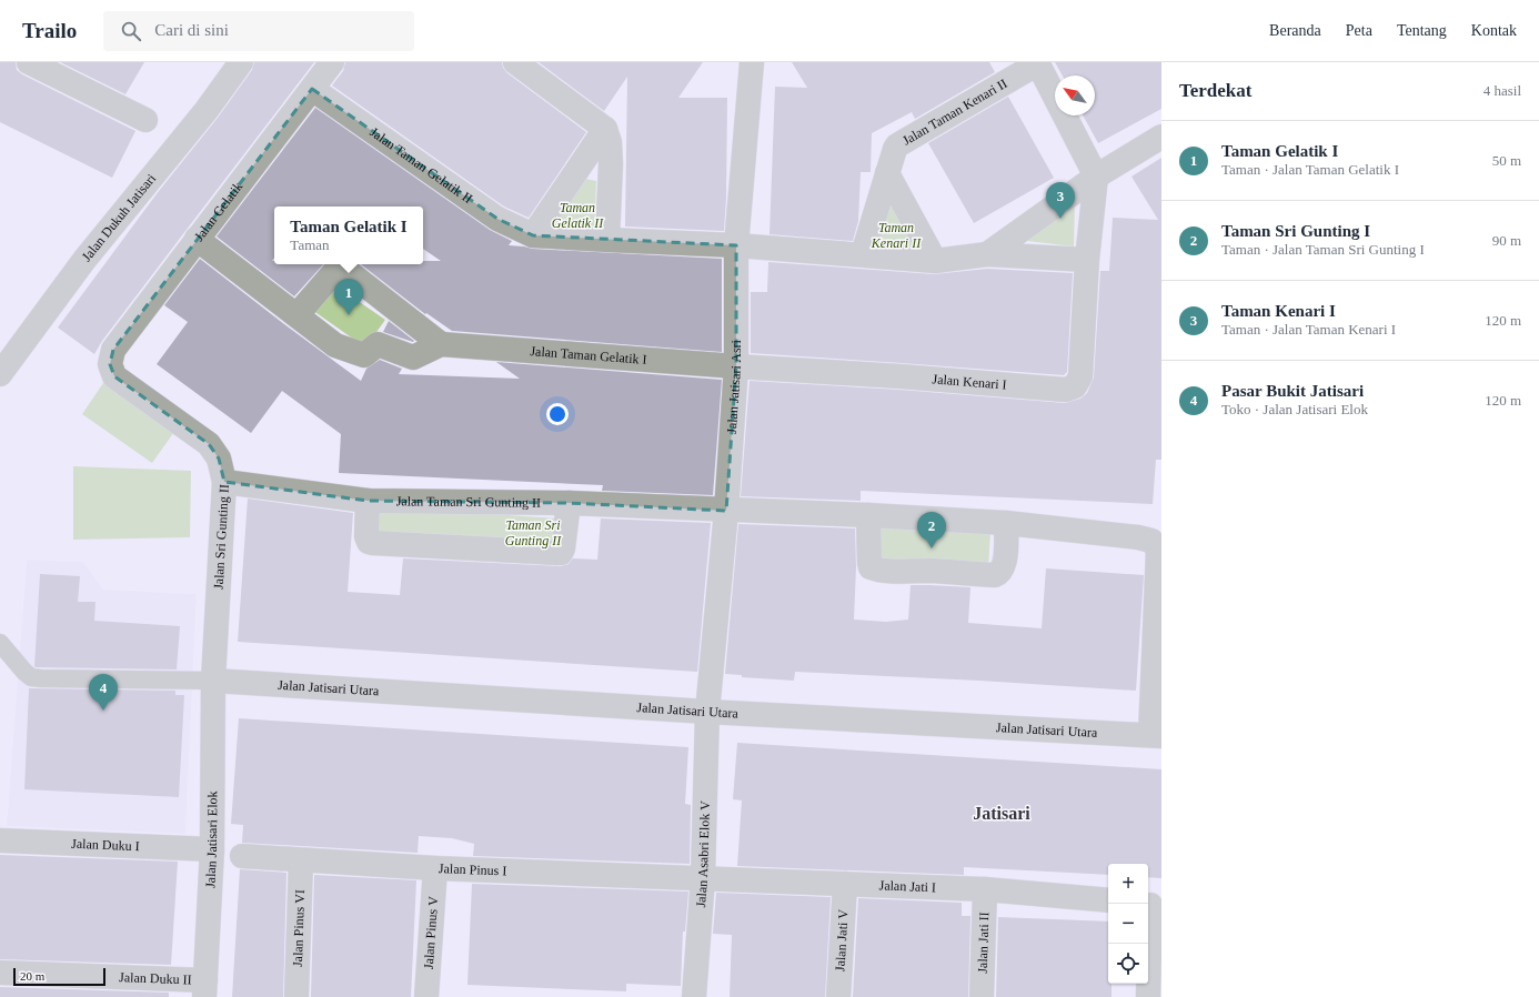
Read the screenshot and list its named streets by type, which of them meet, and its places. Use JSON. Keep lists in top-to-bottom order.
{
  "streets": {
    "street": [
      "Jalan Taman Kenari II",
      "Jalan Taman Gelatik II",
      "Jalan Gelatik",
      "Jalan Dukuh Jatisari",
      "Jalan Taman Gelatik I",
      "Jalan Kenari I",
      "Jalan Jatisari Asri",
      "Jalan Taman Sri Gunting II",
      "Jalan Sri Gunting II",
      "Jalan Jatisari Utara",
      "Jalan Jatisari Elok",
      "Jalan Duku I",
      "Jalan Asabri Elok V",
      "Jalan Pinus I",
      "Jalan Jati I",
      "Jalan Pinus VI",
      "Jalan Pinus V",
      "Jalan Jati V",
      "Jalan Jati II",
      "Jalan Duku II"
    ]
  },
  "crossings": [
    ["Jalan Taman Kenari II", "Jalan Taman Gelatik II"],
    ["Jalan Taman Gelatik II", "Jalan Gelatik"],
    ["Jalan Taman Gelatik II", "Jalan Kenari I"],
    ["Jalan Taman Gelatik II", "Jalan Jatisari Asri"],
    ["Jalan Gelatik", "Jalan Taman Gelatik I"],
    ["Jalan Gelatik", "Jalan Sri Gunting II"],
    ["Jalan Taman Gelatik I", "Jalan Kenari I"],
    ["Jalan Taman Gelatik I", "Jalan Jatisari Asri"],
    ["Jalan Kenari I", "Jalan Jatisari Asri"],
    ["Jalan Jatisari Asri", "Jalan Taman Sri Gunting II"],
    ["Jalan Jatisari Asri", "Jalan Jatisari Utara"],
    ["Jalan Jatisari Asri", "Jalan Asabri Elok V"],
    ["Jalan Taman Sri Gunting II", "Jalan Sri Gunting II"],
    ["Jalan Taman Sri Gunting II", "Jalan Jatisari Utara"],
    ["Jalan Sri Gunting II", "Jalan Jatisari Utara"],
    ["Jalan Sri Gunting II", "Jalan Jatisari Elok"],
    ["Jalan Jatisari Utara", "Jalan Jatisari Elok"],
    ["Jalan Jatisari Utara", "Jalan Asabri Elok V"],
    ["Jalan Jatisari Elok", "Jalan Duku I"],
    ["Jalan Jatisari Elok", "Jalan Duku II"],
    ["Jalan Asabri Elok V", "Jalan Pinus I"],
    ["Jalan Asabri Elok V", "Jalan Jati I"],
    ["Jalan Pinus I", "Jalan Jati I"],
    ["Jalan Pinus I", "Jalan Pinus VI"],
    ["Jalan Pinus I", "Jalan Pinus V"],
    ["Jalan Jati I", "Jalan Jati V"],
    ["Jalan Jati I", "Jalan Jati II"]
  ],
  "districts": ["Jatisari"],
  "parks": ["Taman Gelatik II", "Taman Kenari II", "Taman Sri Gunting II"],
  "scale_bar": "20 m",
  "north": "top left",
  "page": {
    "header": "Trailo",
    "search": "Cari di sini",
    "nav": [
      "Beranda",
      "Peta",
      "Tentang",
      "Kontak"
    ],
    "heading": ["Terdekat", "4 hasil"],
    "list": [
      {
        "mark": "1",
        "name": "Taman Gelatik I",
        "note": "Taman · Jalan Taman Gelatik I",
        "value": "50 m"
      },
      {
        "mark": "2",
        "name": "Taman Sri Gunting I",
        "note": "Taman · Jalan Taman Sri Gunting I",
        "value": "90 m"
      },
      {
        "mark": "3",
        "name": "Taman Kenari I",
        "note": "Taman · Jalan Taman Kenari I",
        "value": "120 m"
      },
      {
        "mark": "4",
        "name": "Pasar Bukit Jatisari",
        "note": "Toko · Jalan Jatisari Elok",
        "value": "120 m"
      }
    ],
    "pins": [
      "3",
      "1",
      "2",
      "4"
    ],
    "popup": ["Taman Gelatik I", "Taman"],
    "map_buttons": ["+", "−"],
    "scale": "20 m"
  }
}
